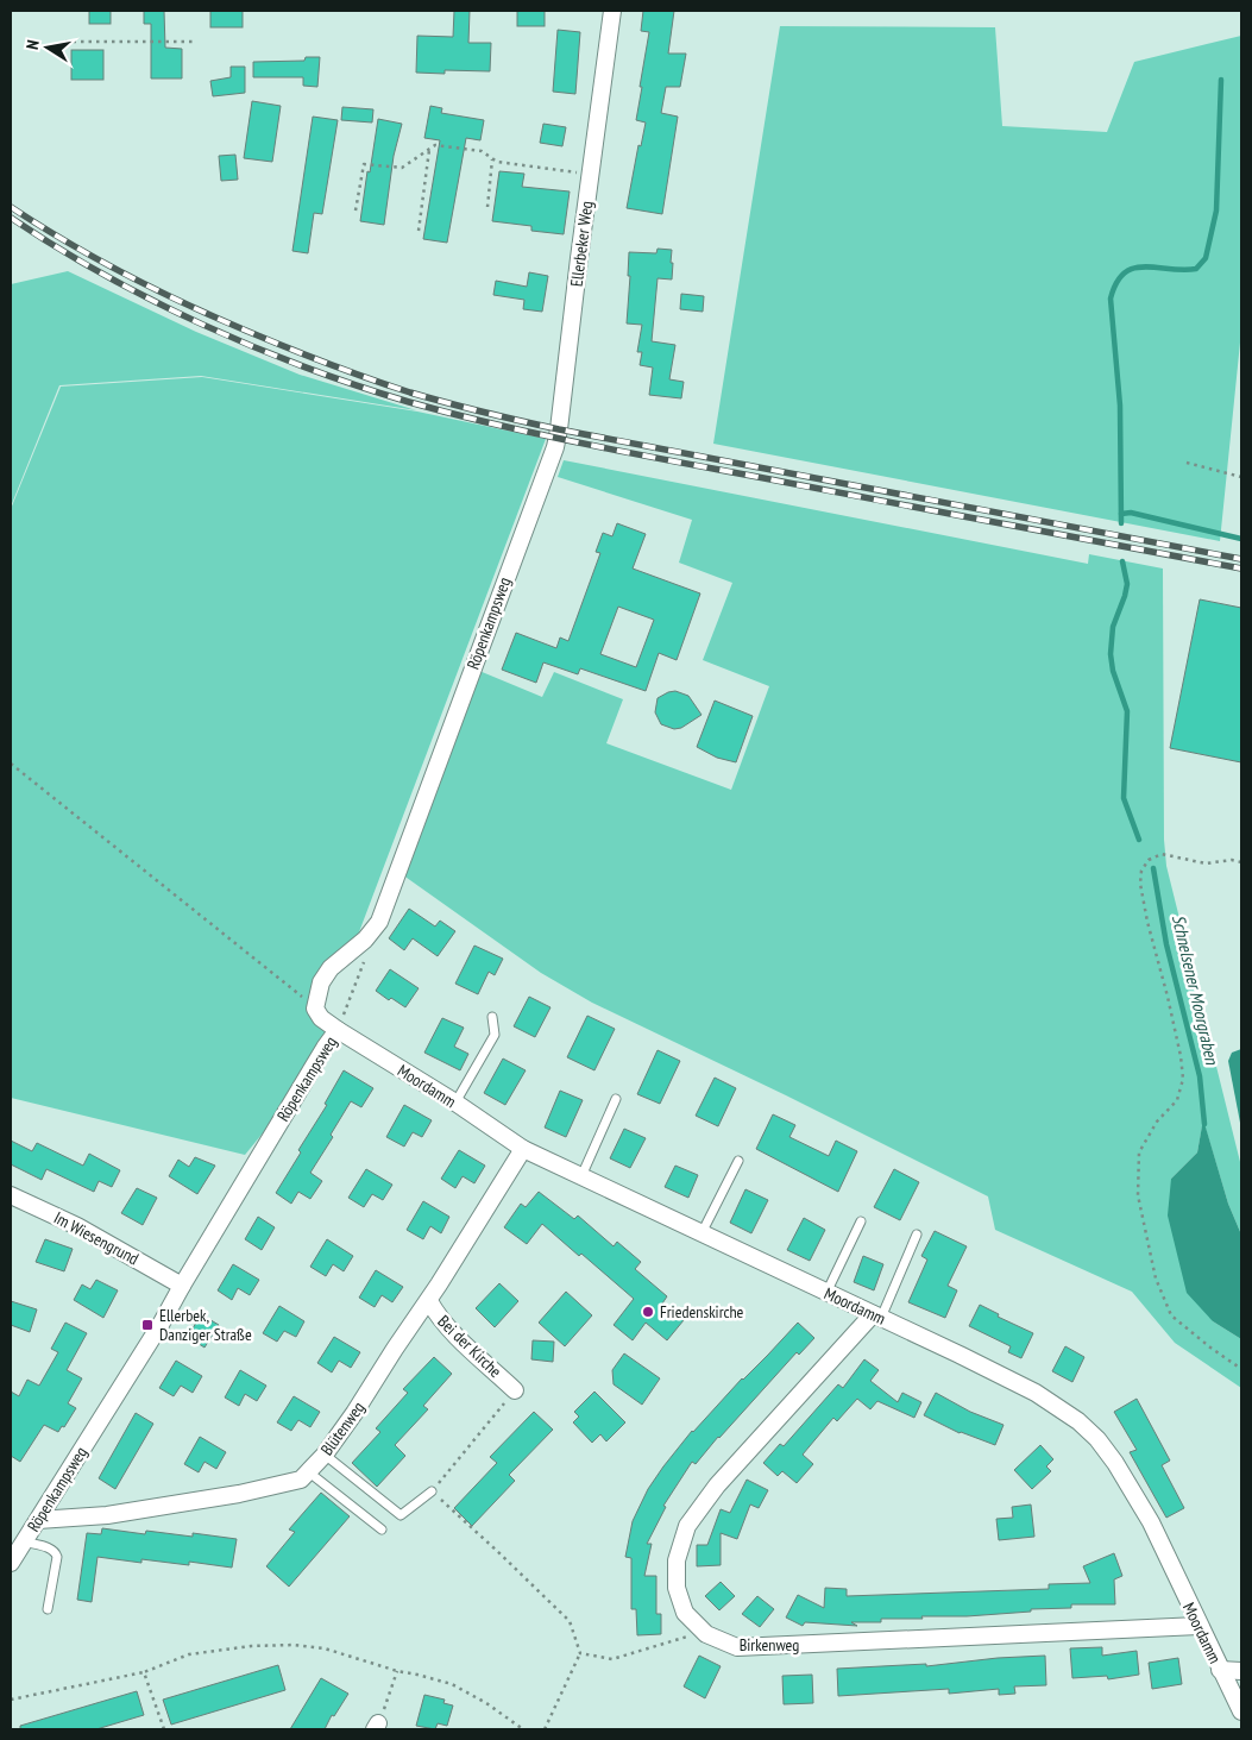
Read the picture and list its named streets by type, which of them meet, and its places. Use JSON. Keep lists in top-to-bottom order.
{
  "streets": {
    "street": [
      "Ellerbeker Weg",
      "Röpenkampsweg",
      "Moordamm",
      "Im Wiesengrund",
      "Bei der Kirche",
      "Blütenweg",
      "Birkenweg"
    ]
  },
  "crossings": [
    ["Ellerbeker Weg", "Röpenkampsweg"],
    ["Röpenkampsweg", "Moordamm"],
    ["Röpenkampsweg", "Im Wiesengrund"],
    ["Röpenkampsweg", "Blütenweg"],
    ["Moordamm", "Blütenweg"],
    ["Moordamm", "Birkenweg"],
    ["Bei der Kirche", "Blütenweg"]
  ],
  "water": ["Schnelsener Moorgraben"],
  "places": {
    "other": ["Friedenskirche"],
    "transit": ["Ellerbek, Danziger Straße"]
  },
  "north": "left"
}
